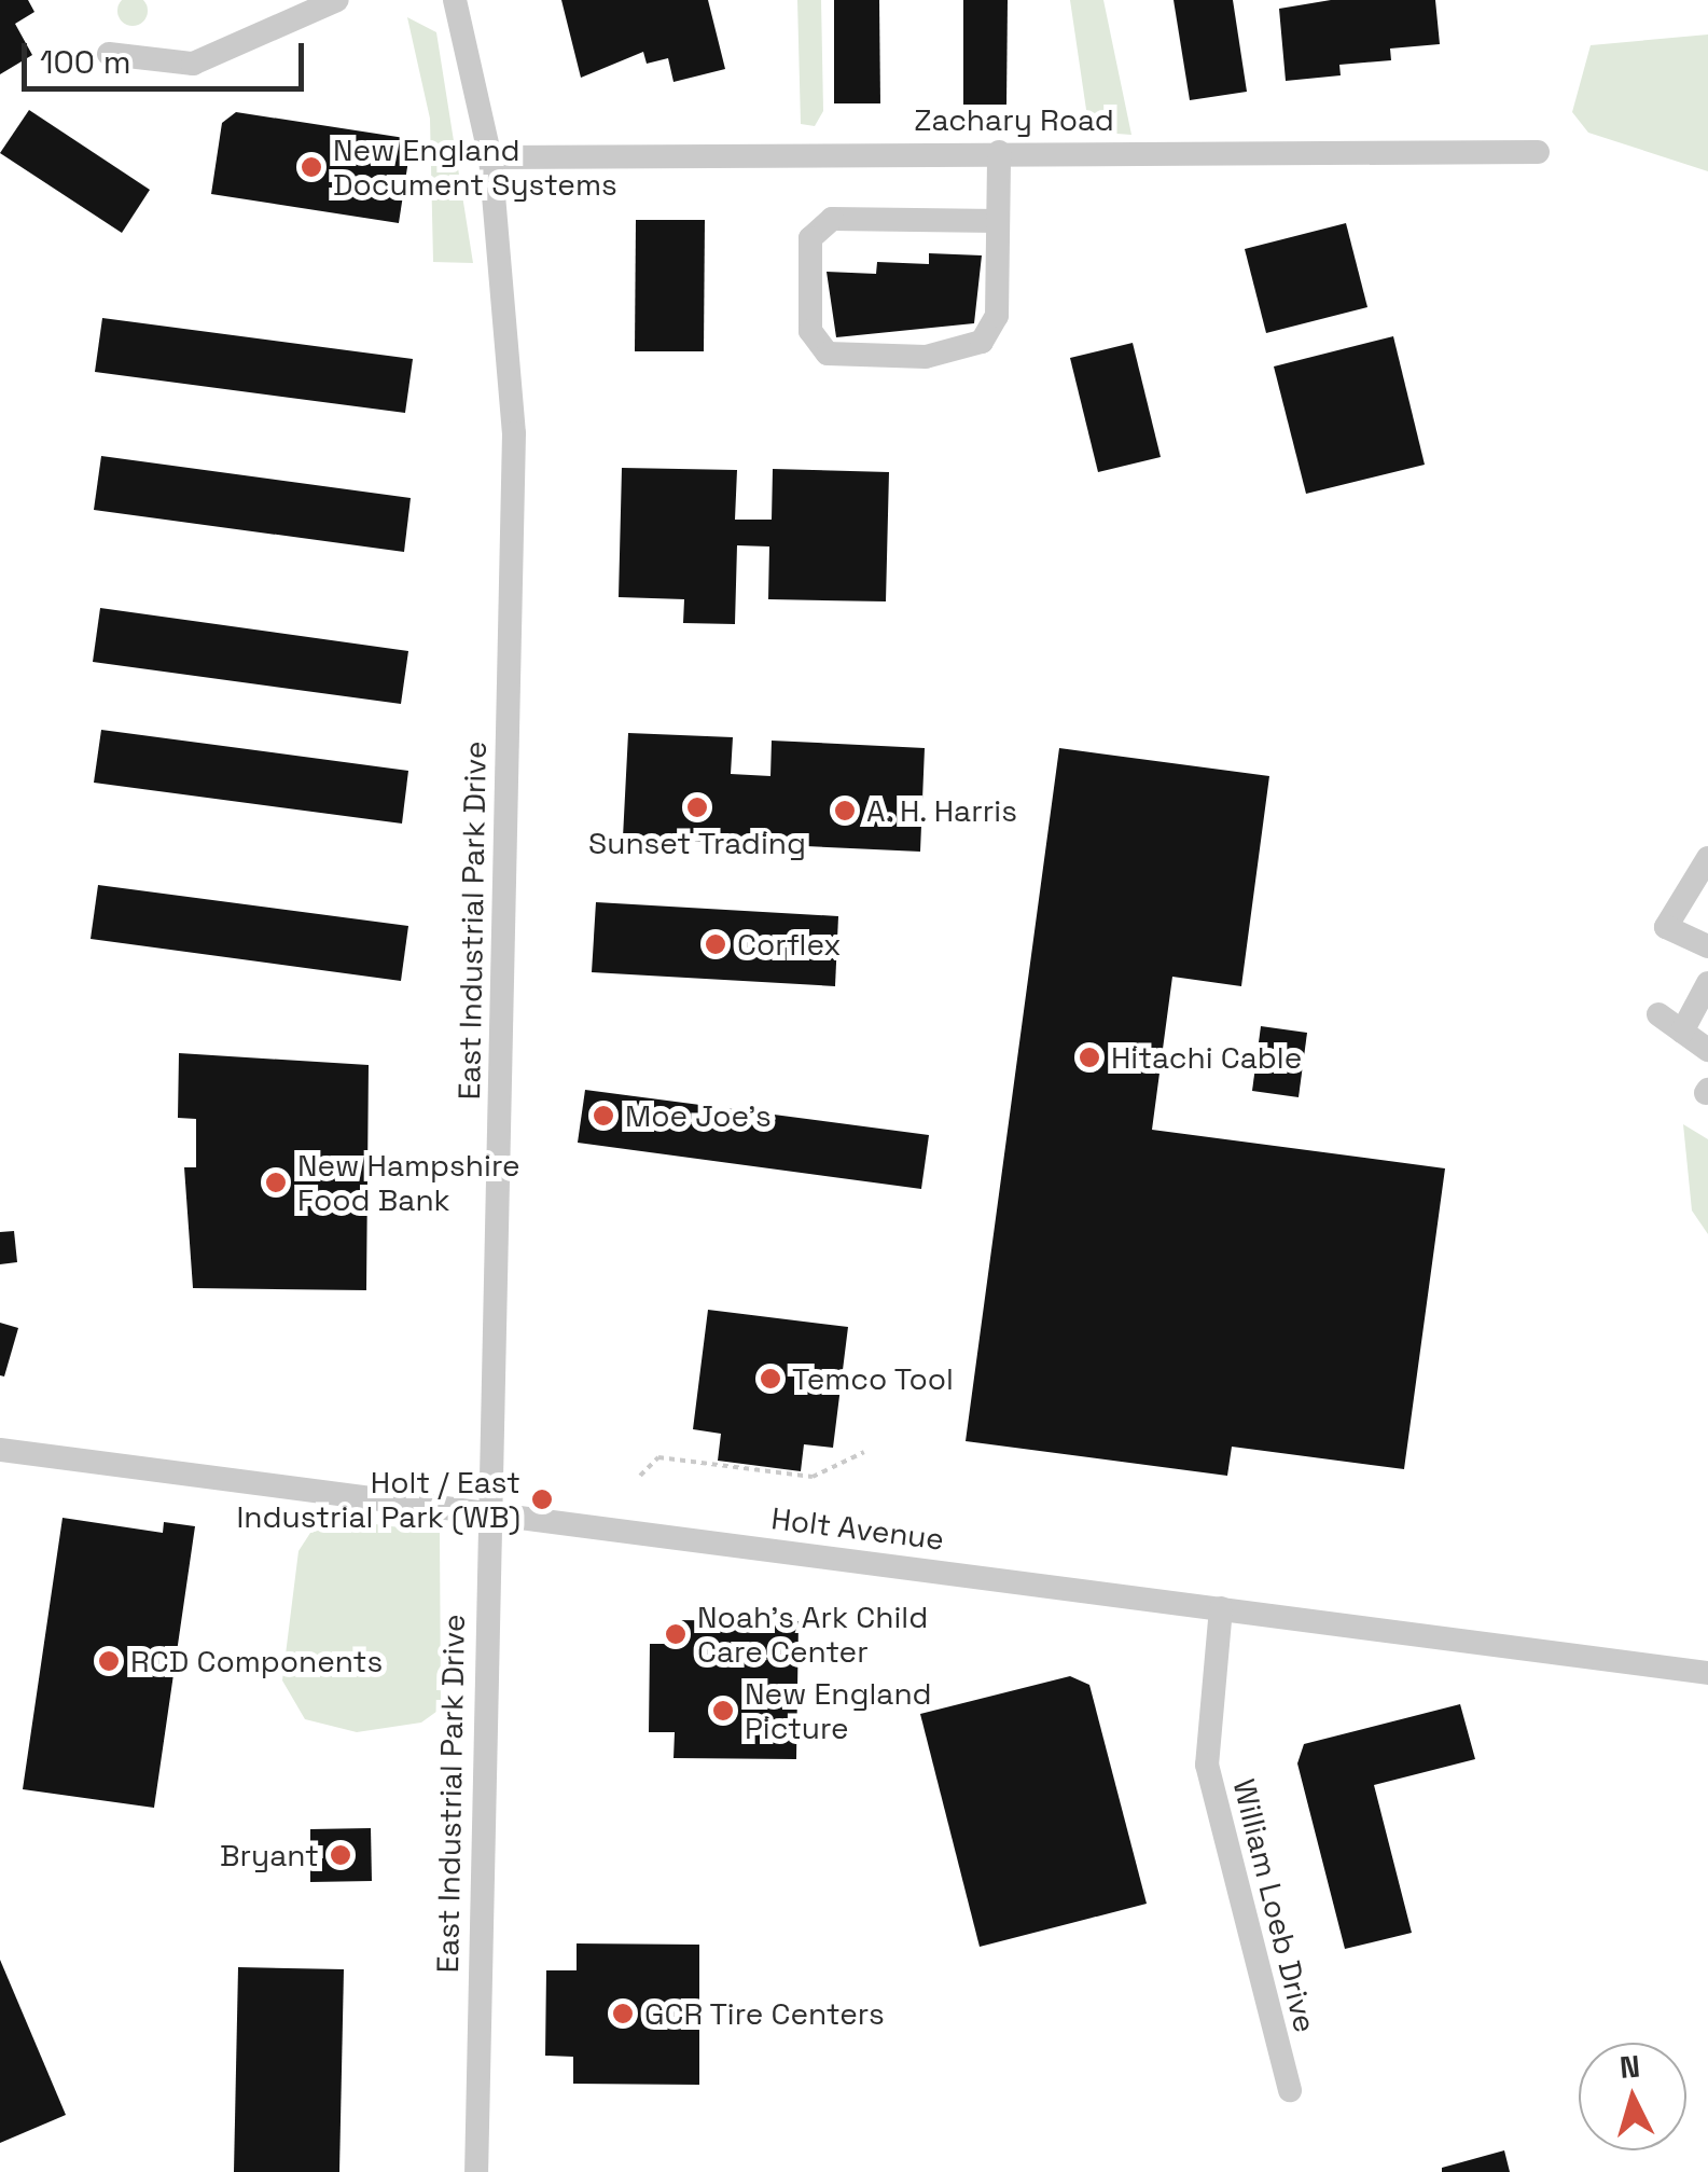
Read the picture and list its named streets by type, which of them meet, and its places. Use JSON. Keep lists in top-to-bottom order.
{
  "streets": {
    "street": [
      "Zachary Road",
      "East Industrial Park Drive",
      "Holt Avenue",
      "William Loeb Drive"
    ]
  },
  "crossings": [
    ["Zachary Road", "East Industrial Park Drive"],
    ["East Industrial Park Drive", "Holt Avenue"],
    ["Holt Avenue", "William Loeb Drive"]
  ],
  "places": [
    "New England Document Systems",
    "Sunset Trading",
    "A. H. Harris",
    "Corflex",
    "Hitachi Cable",
    "Moe Joe's",
    "New Hampshire Food Bank",
    "Temco Tool",
    "Holt / East Industrial Park (WB)",
    "Noah's Ark Child Care Center",
    "RCD Components",
    "New England Picture",
    "Bryant",
    "GCR Tire Centers"
  ],
  "scale_bar": "100 m",
  "north": "top"
}
